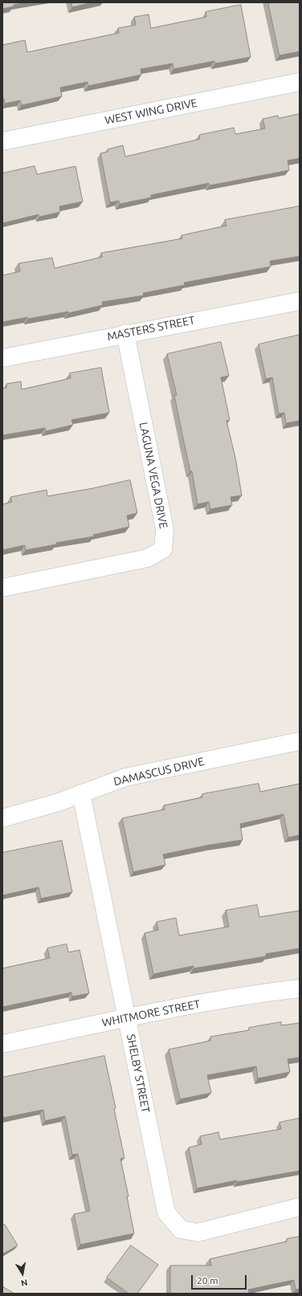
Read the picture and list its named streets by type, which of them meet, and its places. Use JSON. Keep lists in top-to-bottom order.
{
  "streets": {
    "street": [
      "WEST WING DRIVE",
      "MASTERS STREET",
      "LAGUNA VEGA DRIVE",
      "DAMASCUS DRIVE",
      "WHITMORE STREET",
      "SHELBY STREET"
    ]
  },
  "crossings": [
    ["MASTERS STREET", "LAGUNA VEGA DRIVE"],
    ["DAMASCUS DRIVE", "SHELBY STREET"],
    ["WHITMORE STREET", "SHELBY STREET"]
  ],
  "scale_bar": "20 m",
  "north": "bottom"
}
